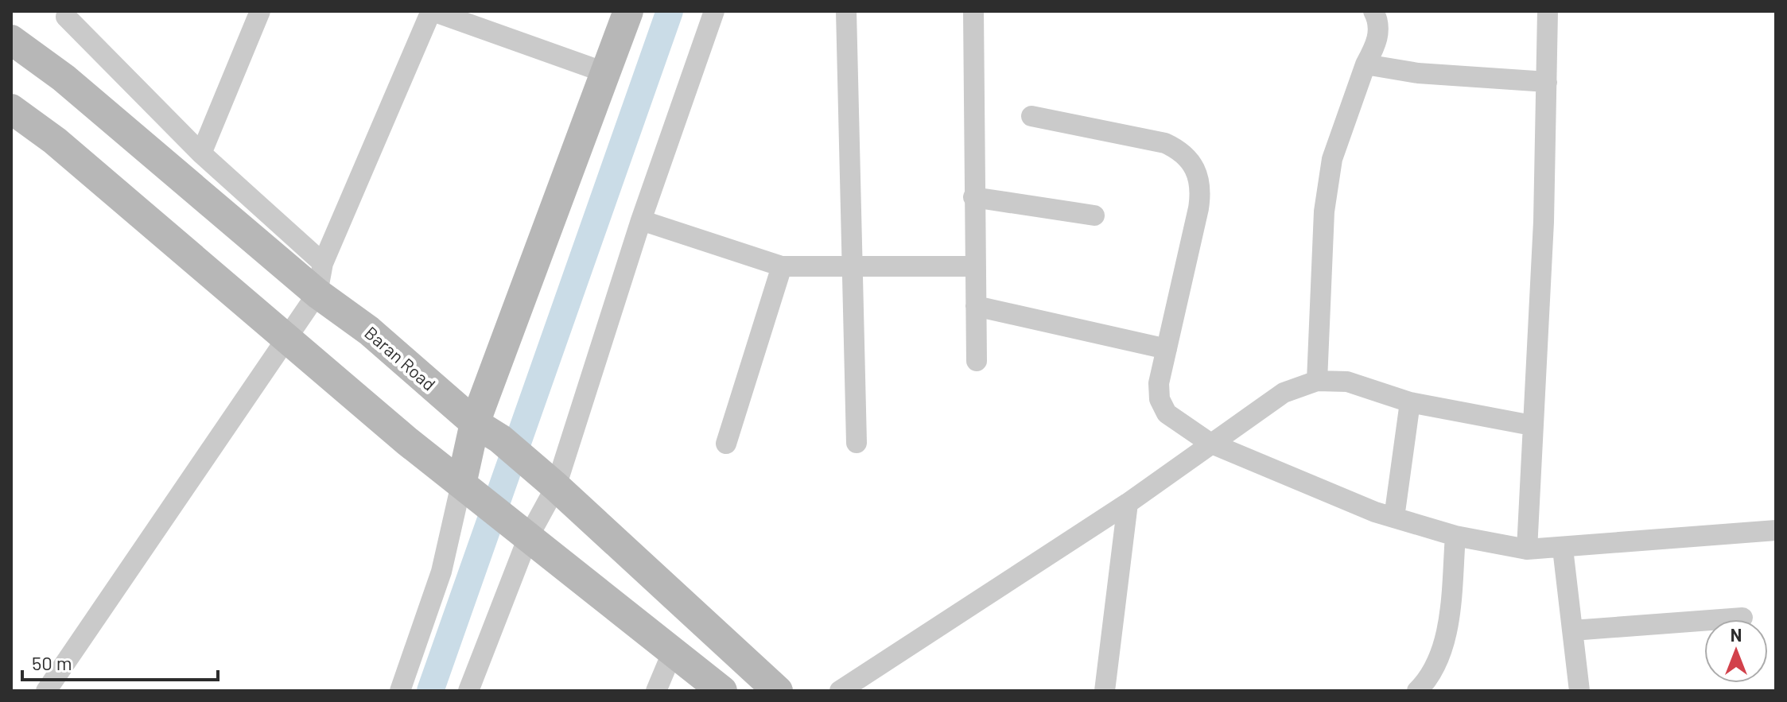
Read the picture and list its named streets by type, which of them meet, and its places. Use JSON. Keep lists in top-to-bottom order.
{
  "streets": {
    "main road": ["Baran Road"]
  },
  "scale_bar": "50 m",
  "north": "top"
}
